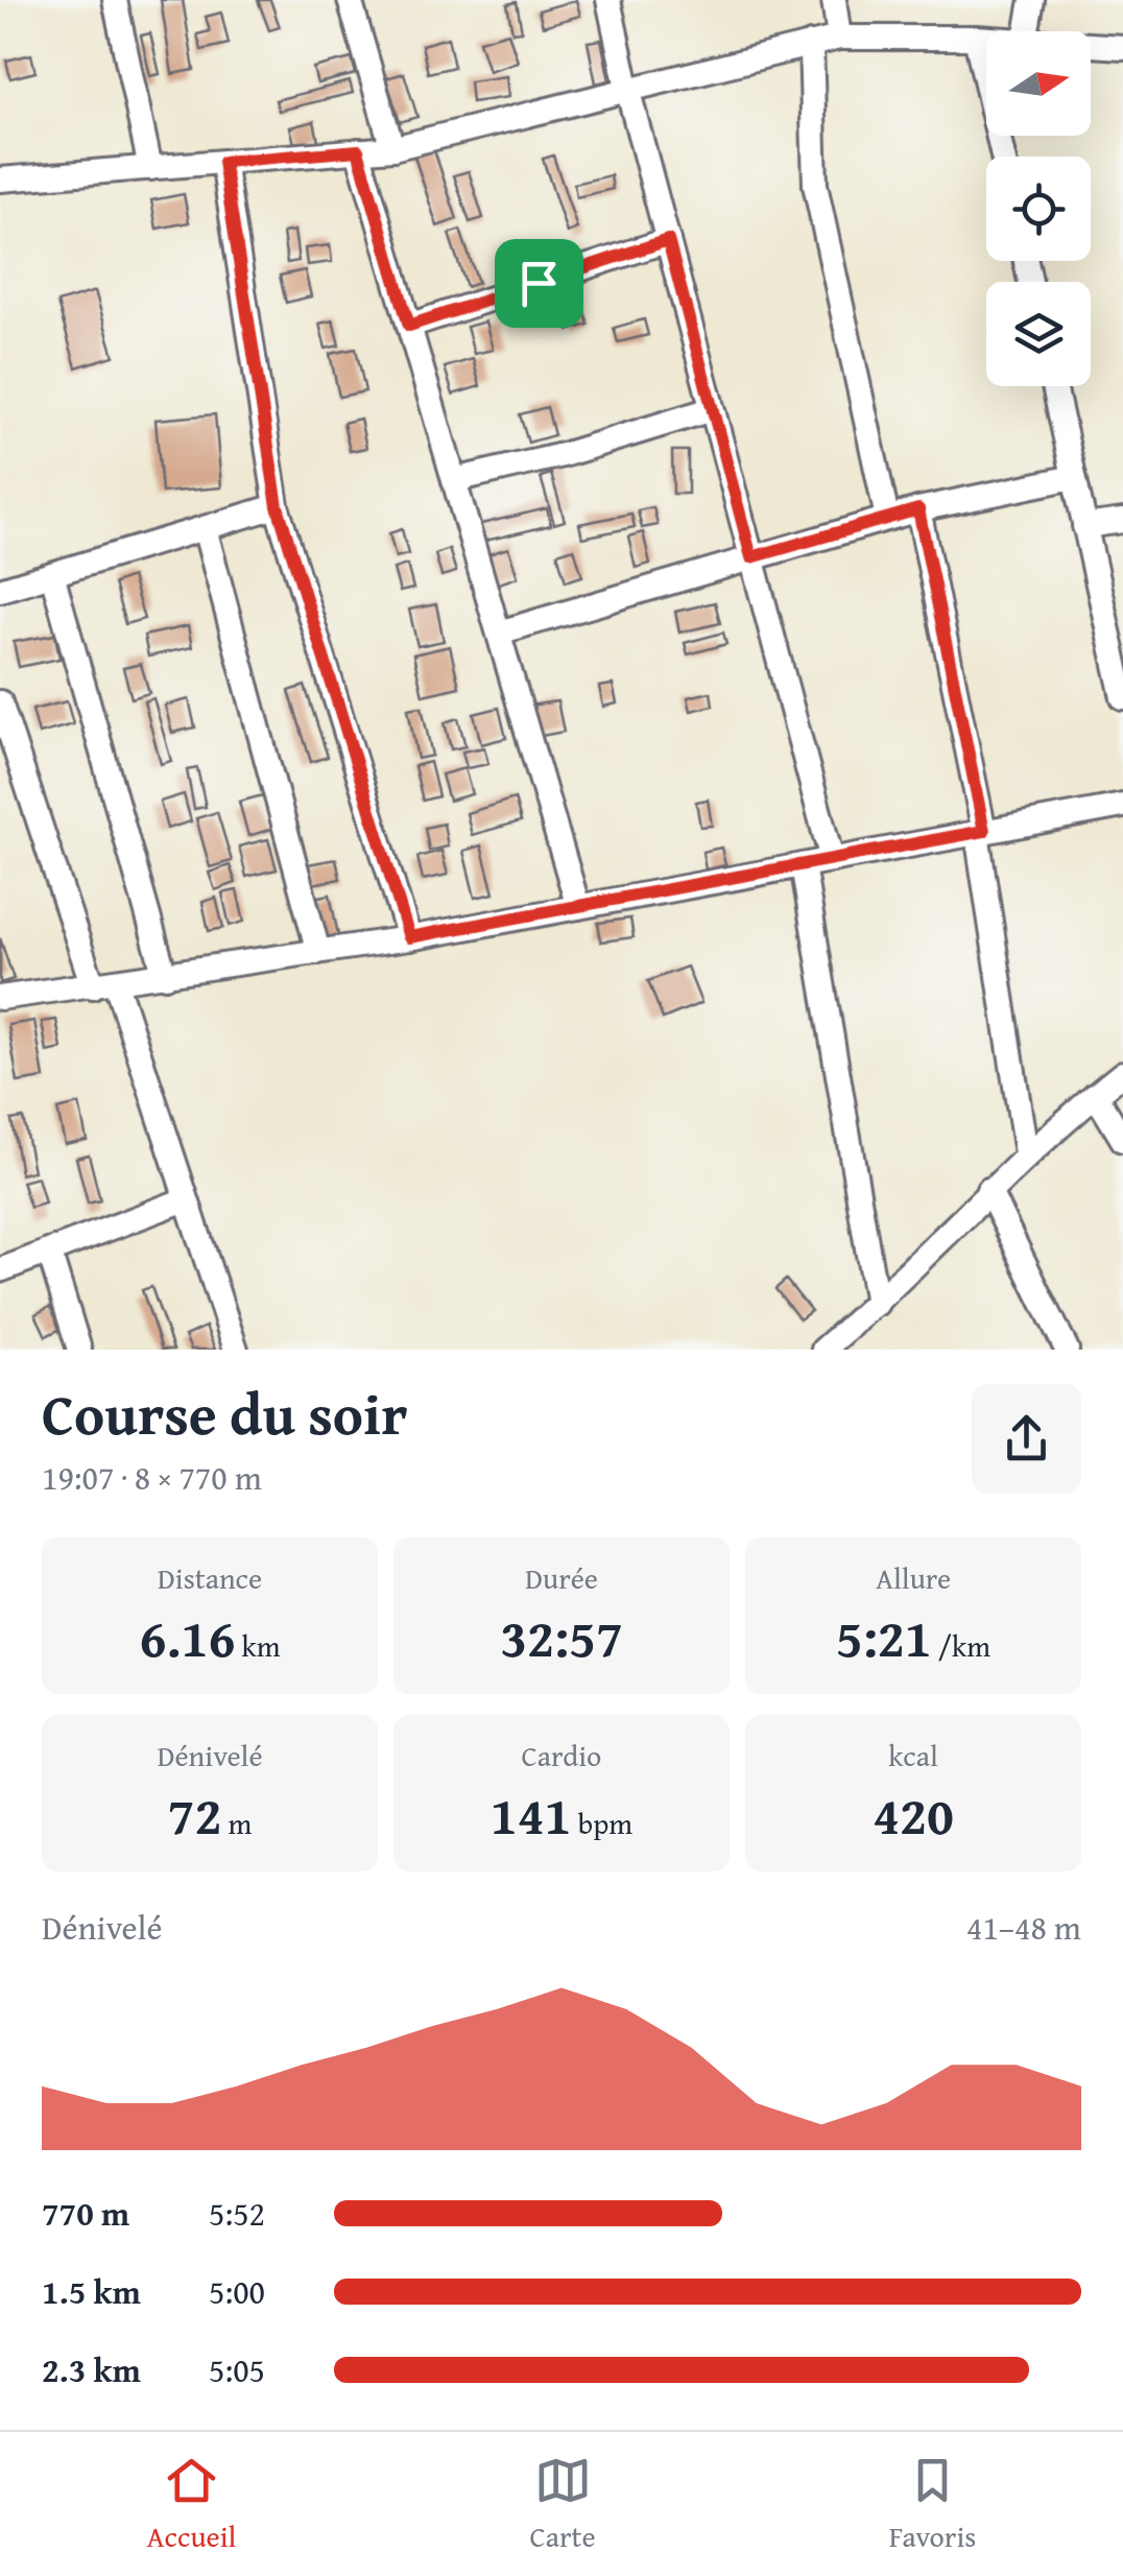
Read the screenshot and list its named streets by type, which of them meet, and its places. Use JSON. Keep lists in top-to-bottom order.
{
  "north": "right",
  "page": {
    "heading": ["Course du soir", "19:07 · 8 × 770 m"],
    "stats": [
      ["Distance", "6.16 km"],
      ["Durée", "32:57"],
      ["Allure", "5:21 /km"],
      ["Dénivelé", "72 m"],
      ["Cardio", "141 bpm"],
      ["kcal", "420"]
    ],
    "chart": ["Dénivelé", "41–48 m"],
    "list": [
      {
        "name": "770 m",
        "note": "5:52"
      },
      {
        "name": "1.5 km",
        "note": "5:00"
      },
      {
        "name": "2.3 km",
        "note": "5:05"
      }
    ],
    "tabs": ["Accueil", "Carte", "Favoris"]
  }
}
